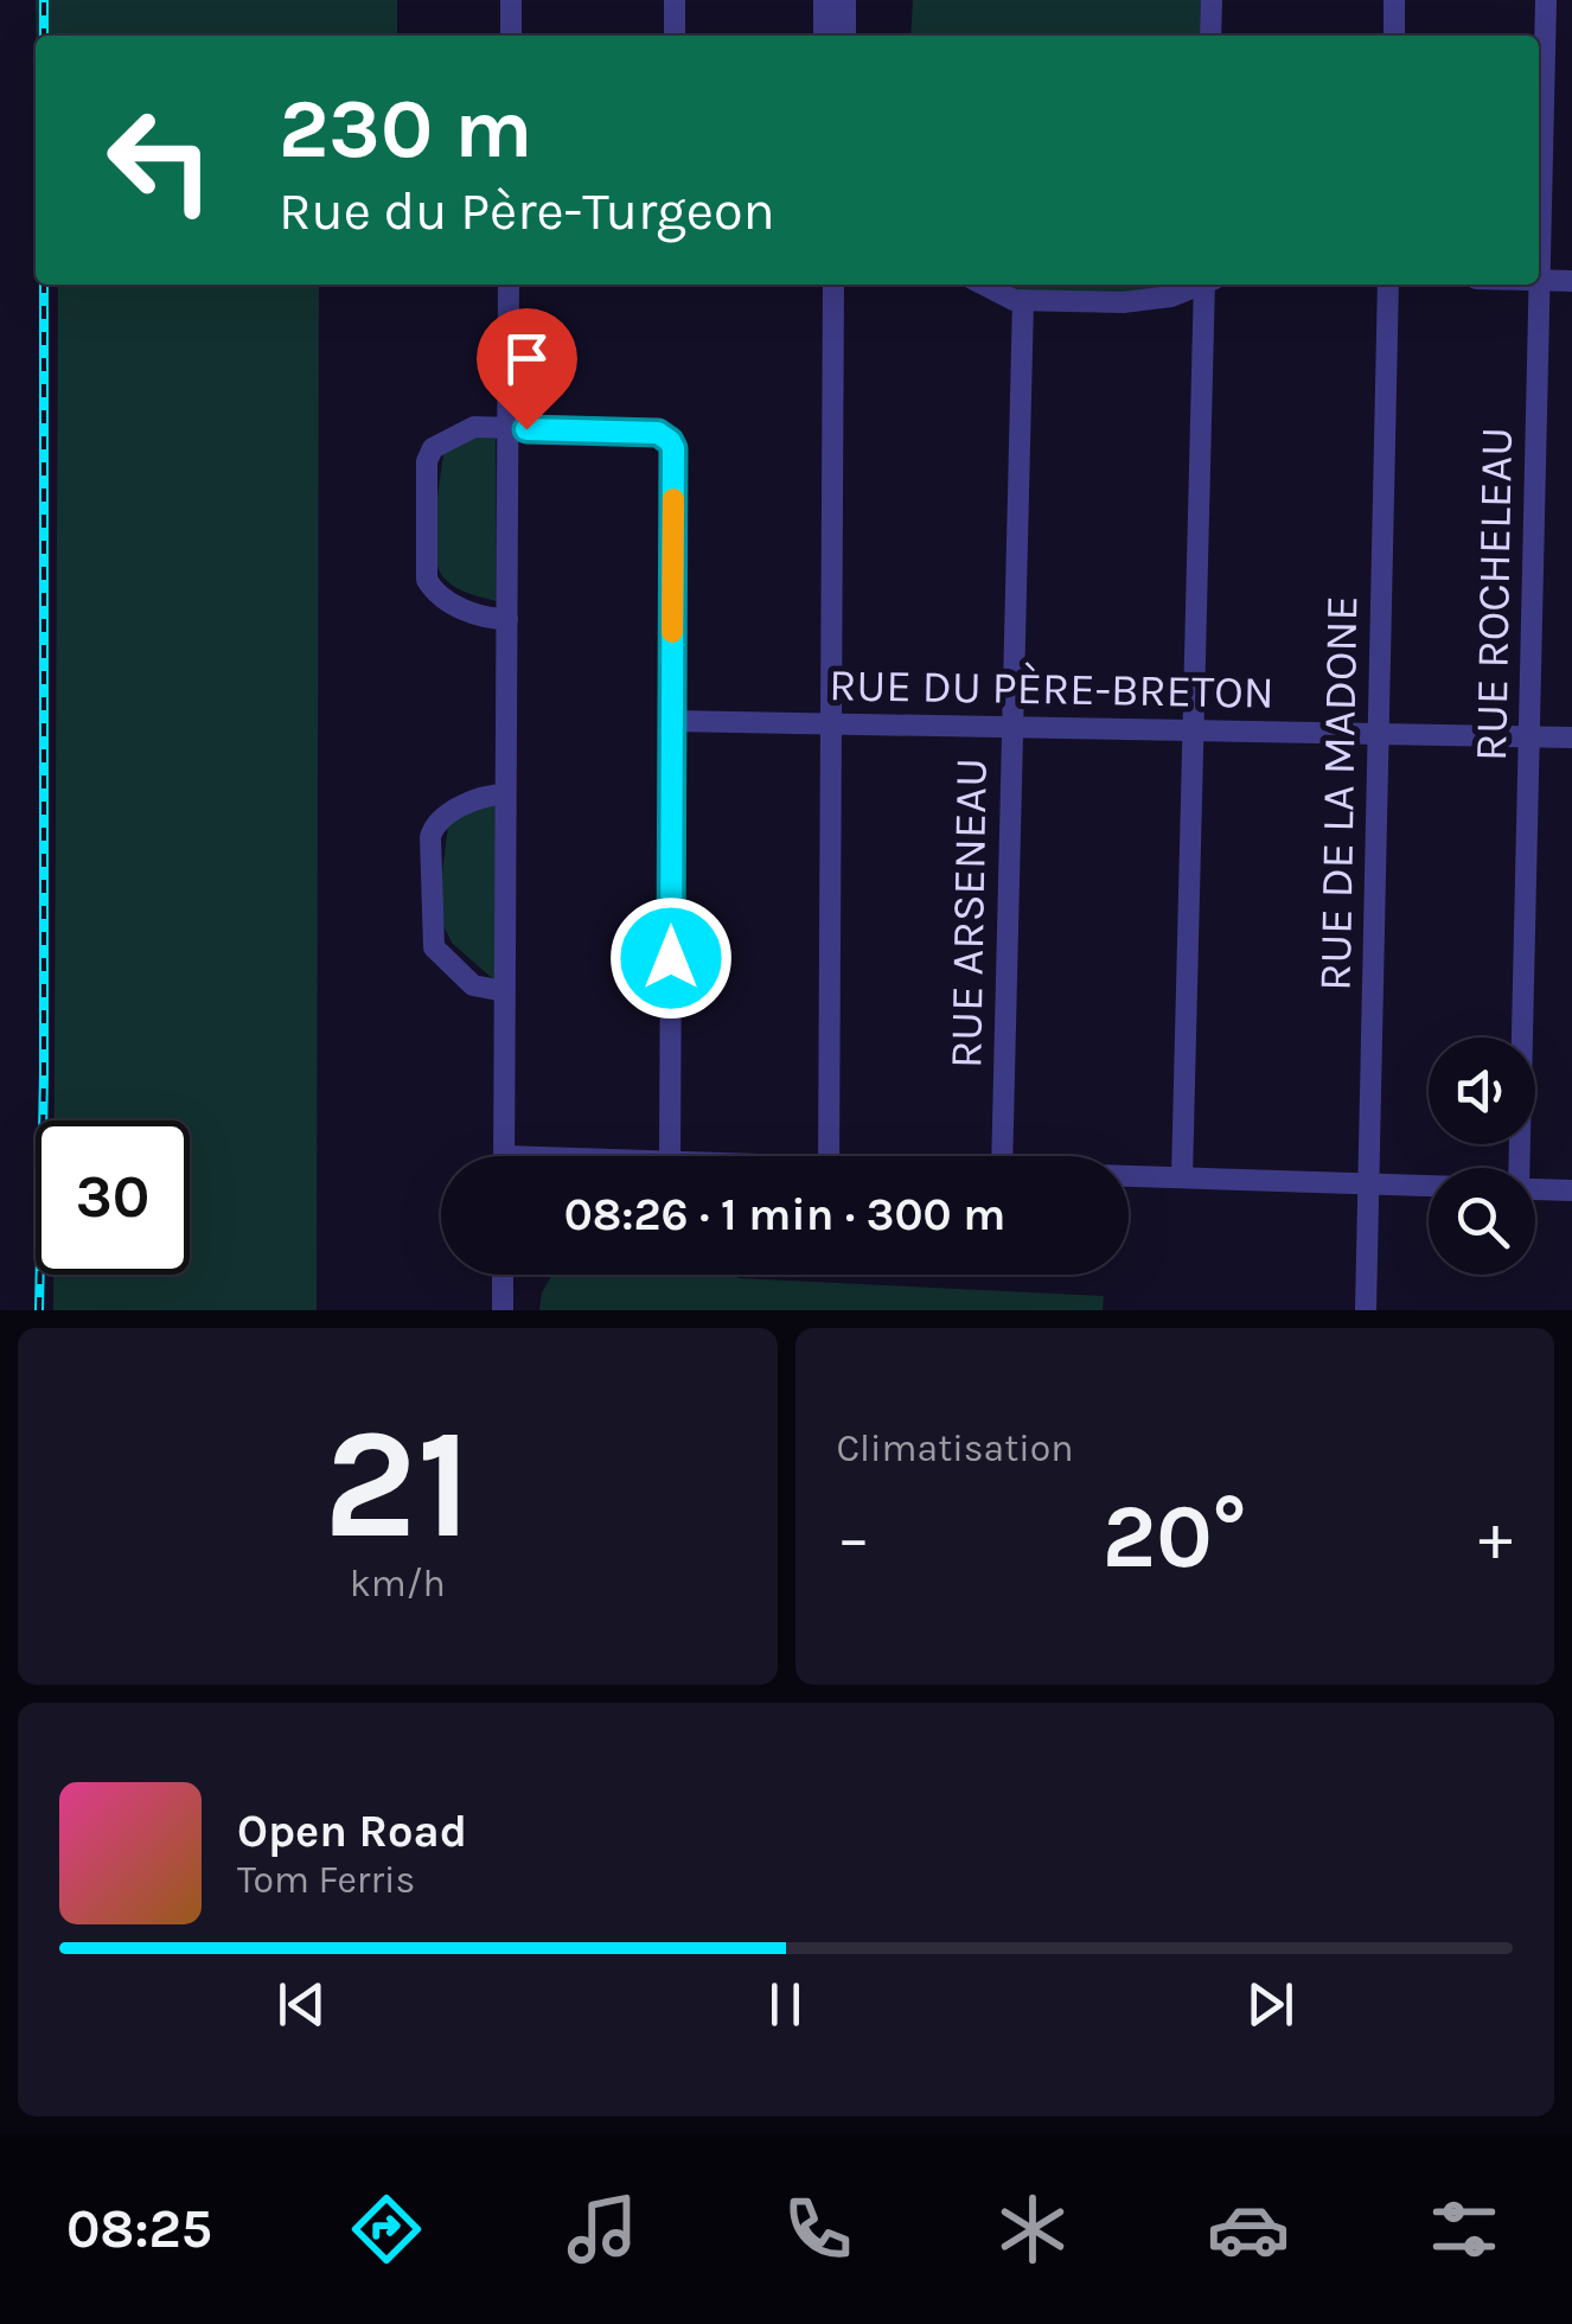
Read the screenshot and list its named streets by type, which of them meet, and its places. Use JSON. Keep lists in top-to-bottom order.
{
  "streets": {
    "street": [
      "RUE ROCHELEAU",
      "RUE DU PÈRE-BRETON",
      "RUE DE LA MADONE",
      "RUE ARSENEAU"
    ]
  },
  "crossings": [
    ["RUE ROCHELEAU", "RUE DU PÈRE-BRETON"],
    ["RUE DU PÈRE-BRETON", "RUE DE LA MADONE"],
    ["RUE DU PÈRE-BRETON", "RUE ARSENEAU"]
  ],
  "page": {
    "turn": ["230 m", "Rue du Père-Turgeon"],
    "limit": "30",
    "trip": "08:26 · 1 min · 300 m",
    "tile": [
      ["21", "km/h"],
      "Climatisation"
    ],
    "heat": ["−", "20°", "+"],
    "song": ["Open Road", "Tom Ferris"],
    "tabs": "08:25"
  }
}
